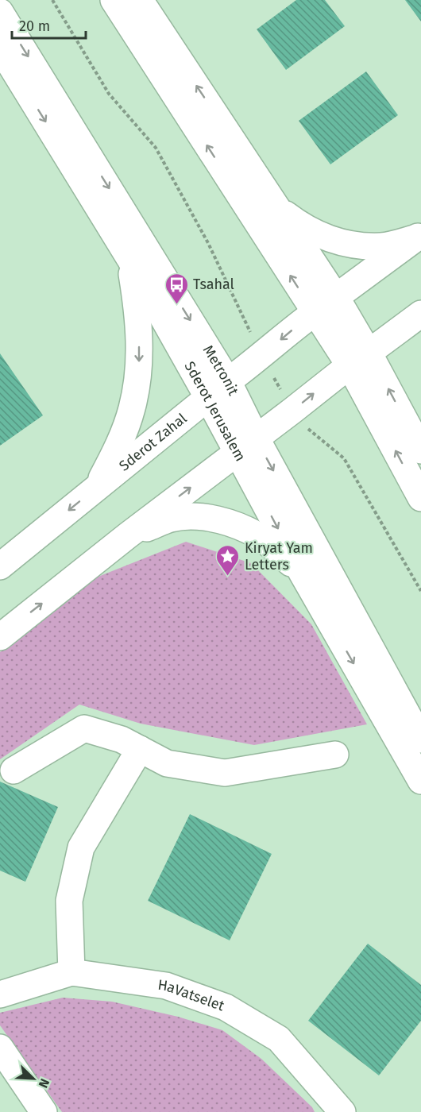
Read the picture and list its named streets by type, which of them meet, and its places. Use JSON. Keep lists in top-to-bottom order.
{
  "streets": {
    "main road": [
      "Metronit",
      "Sderot Jerusalem",
      "Sderot Zahal",
      "HaVatselet"
    ]
  },
  "crossings": [
    ["Metronit", "Sderot Jerusalem"],
    ["Metronit", "Sderot Zahal"],
    ["Sderot Jerusalem", "Sderot Zahal"]
  ],
  "places": {
    "bus stop": ["Tsahal"],
    "place": ["Kiryat Yam Letters"]
  },
  "scale_bar": "20 m",
  "north": "bottom right"
}
